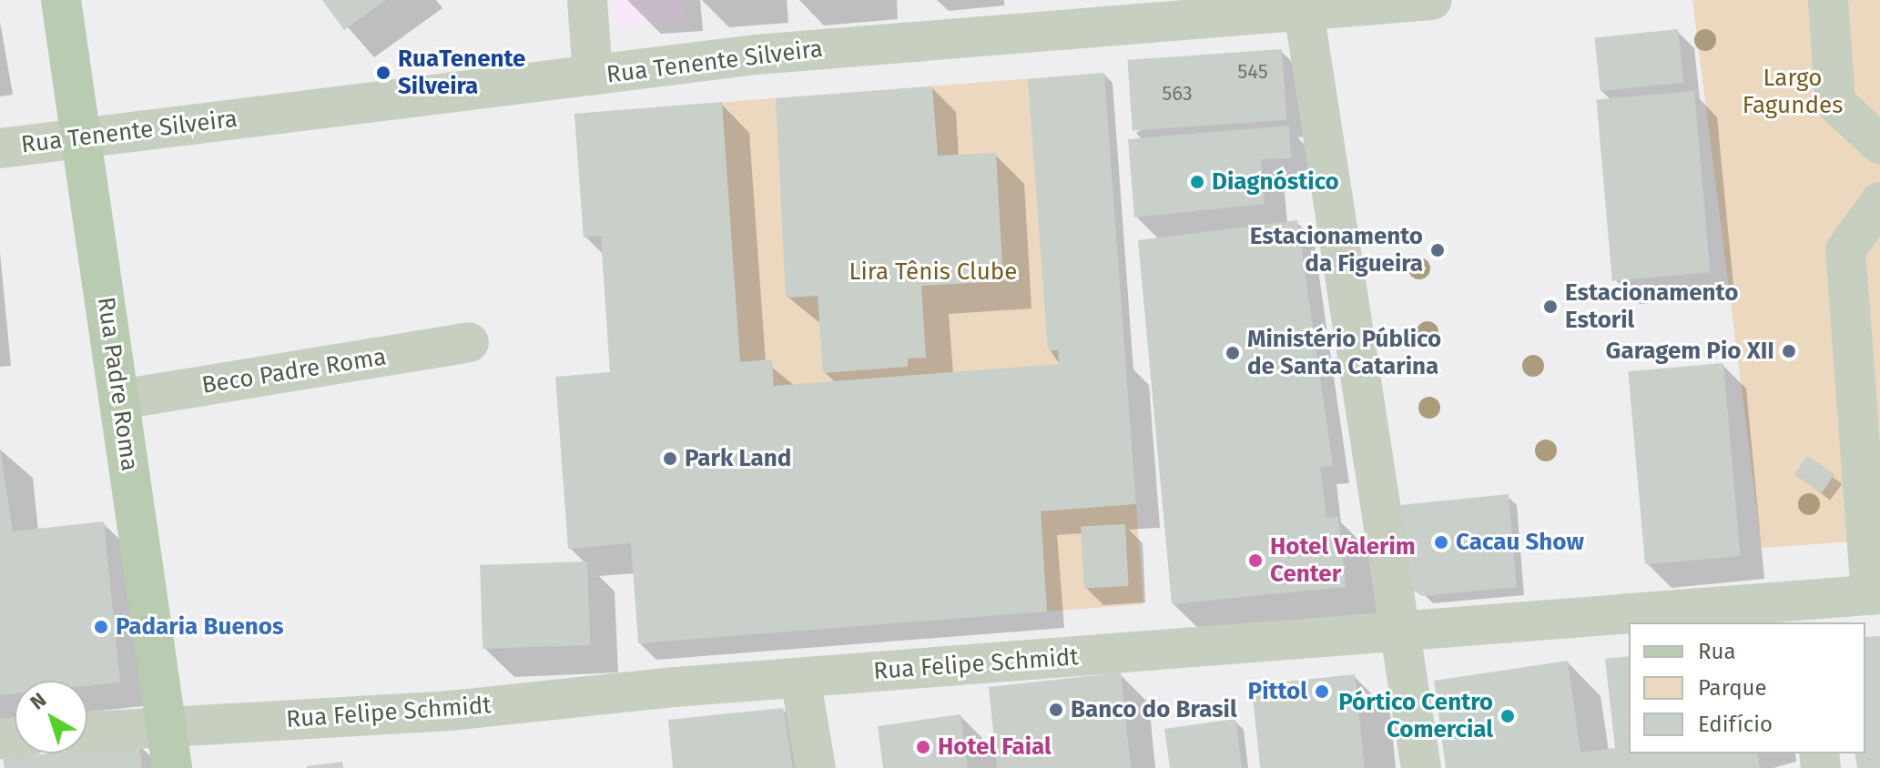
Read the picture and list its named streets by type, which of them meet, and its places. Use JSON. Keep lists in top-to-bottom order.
{
  "streets": {
    "main road": ["Rua Padre Roma"],
    "street": ["Rua Tenente Silveira", "Beco Padre Roma", "Rua Felipe Schmidt"]
  },
  "crossings": [
    ["Rua Tenente Silveira", "Rua Padre Roma"],
    ["Beco Padre Roma", "Rua Padre Roma"],
    ["Rua Padre Roma", "Rua Felipe Schmidt"]
  ],
  "parks": ["Largo Fagundes", "Lira Tênis Clube"],
  "places": [
    "RuaTenente Silveira",
    "Diagnóstico",
    "Estacionamento da Figueira",
    "Estacionamento Estoril",
    "Garagem Pio XII",
    "Ministério Público de Santa Catarina",
    "Park Land",
    "Cacau Show",
    "Hotel Valerim Center",
    "Padaria Buenos",
    "Pittol",
    "Banco do Brasil",
    "Pórtico Centro Comercial",
    "Hotel Faial"
  ],
  "house_numbers": ["545", "563"],
  "legend": ["Rua", "Parque", "Edifício"],
  "north": "top left"
}
